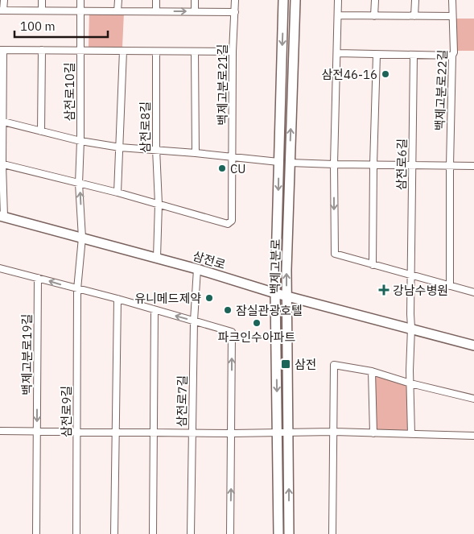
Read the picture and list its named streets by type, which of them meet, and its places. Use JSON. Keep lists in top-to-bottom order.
{
  "streets": {
    "main road": ["삼전로", "백제고분로"],
    "street": [
      "백제고분로21길",
      "백제고분로22길",
      "삼전로10길",
      "삼전로8길",
      "삼전로6길",
      "백제고분로19길",
      "삼전로7길",
      "삼전로9길"
    ]
  },
  "crossings": [
    ["백제고분로21길", "삼전로8길"],
    ["삼전로10길", "삼전로"],
    ["삼전로10길", "삼전로9길"],
    ["삼전로8길", "삼전로"],
    ["삼전로6길", "삼전로"],
    ["삼전로", "백제고분로"],
    ["삼전로", "삼전로7길"],
    ["삼전로", "삼전로9길"]
  ],
  "one_way": ["백제고분로19길"],
  "places": {
    "other": [
      "삼전46-16",
      "CU",
      "유니메드제약",
      "잠실관광호텔",
      "파크인수아파트"
    ],
    "health": ["강남수병원"],
    "transit": ["삼전"]
  },
  "scale_bar": "100 m"
}
